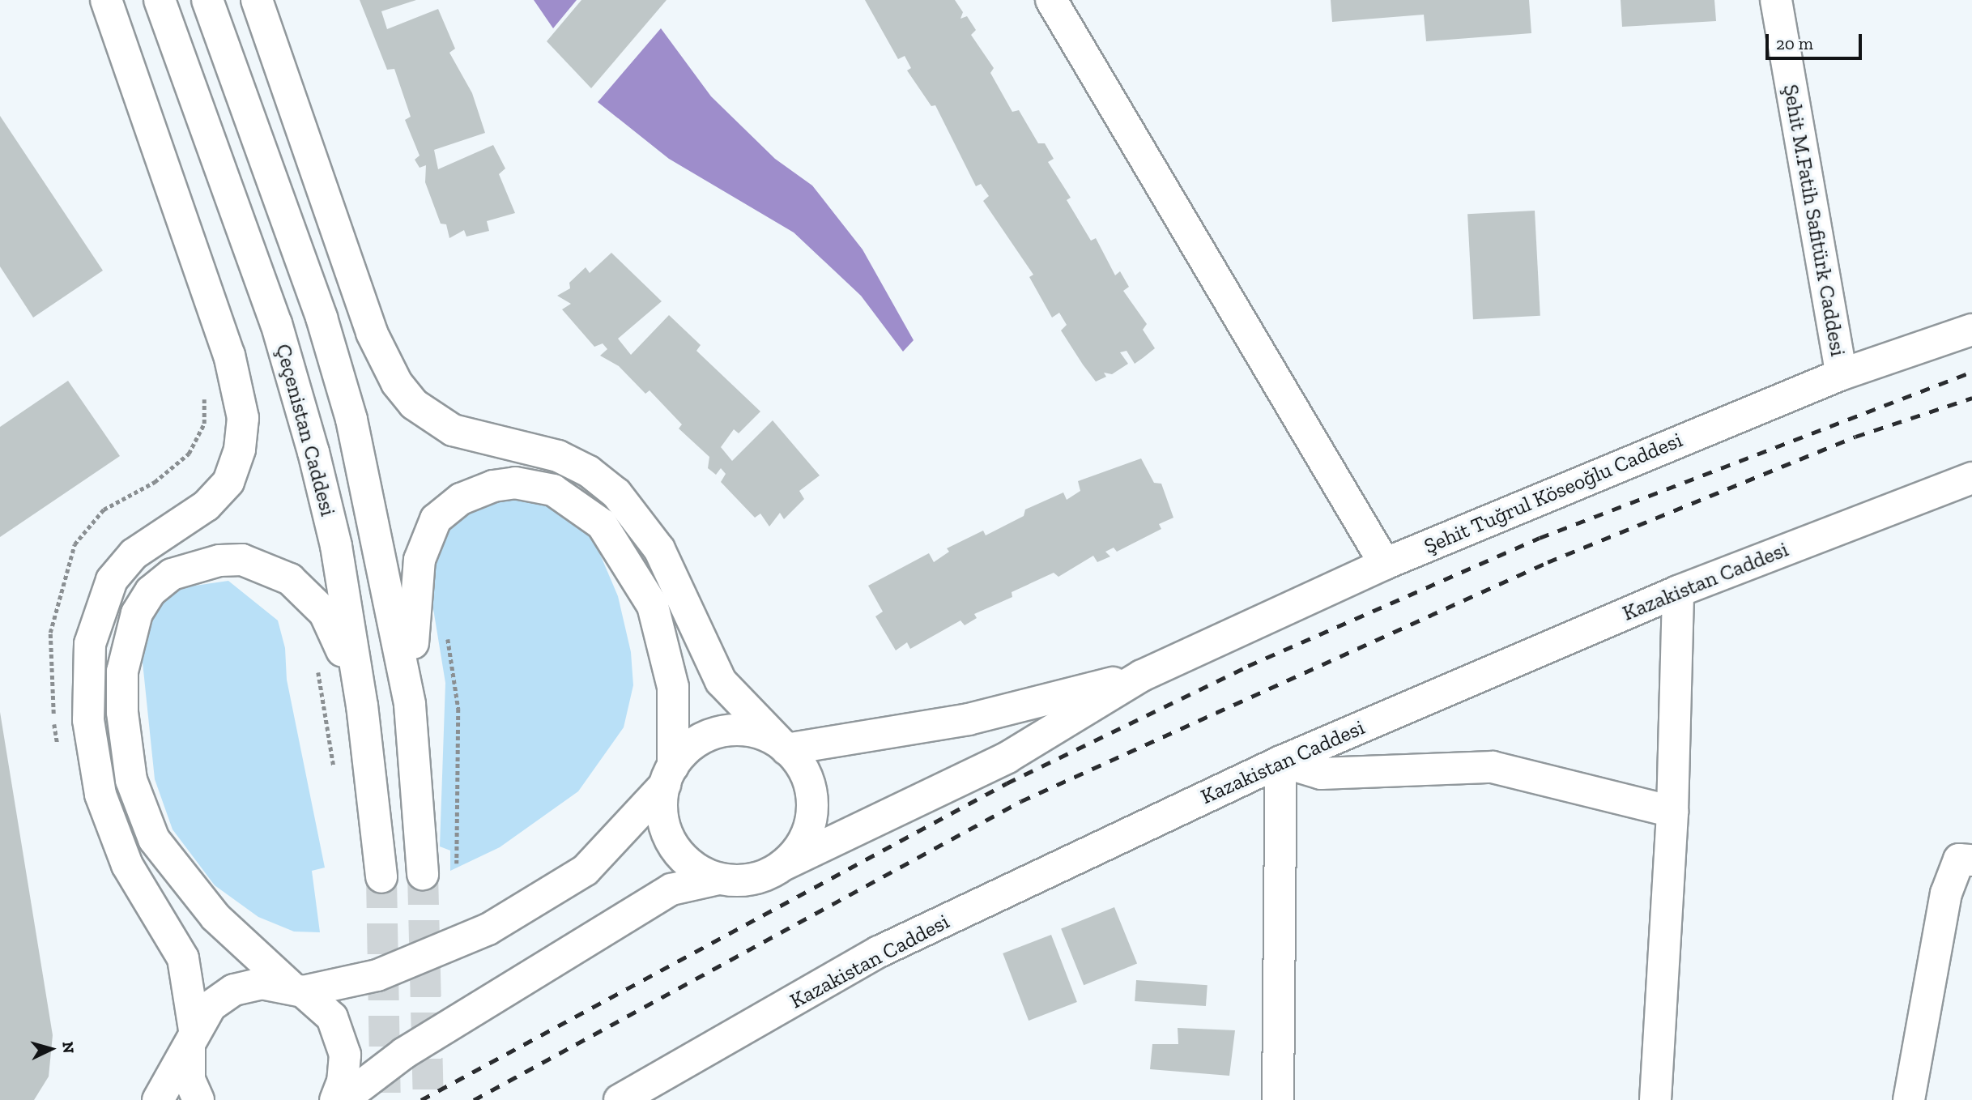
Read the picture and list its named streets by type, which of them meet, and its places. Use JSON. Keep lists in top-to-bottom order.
{
  "streets": {
    "main road": [
      "Şehit M.Fatih Safitürk Caddesi",
      "Çeçenistan Caddesi",
      "Şehit Tuğrul Köseoğlu Caddesi",
      "Kazakistan Caddesi"
    ]
  },
  "crossings": [
    ["Şehit M.Fatih Safitürk Caddesi", "Şehit Tuğrul Köseoğlu Caddesi"]
  ],
  "scale_bar": "20 m",
  "north": "right"
}
